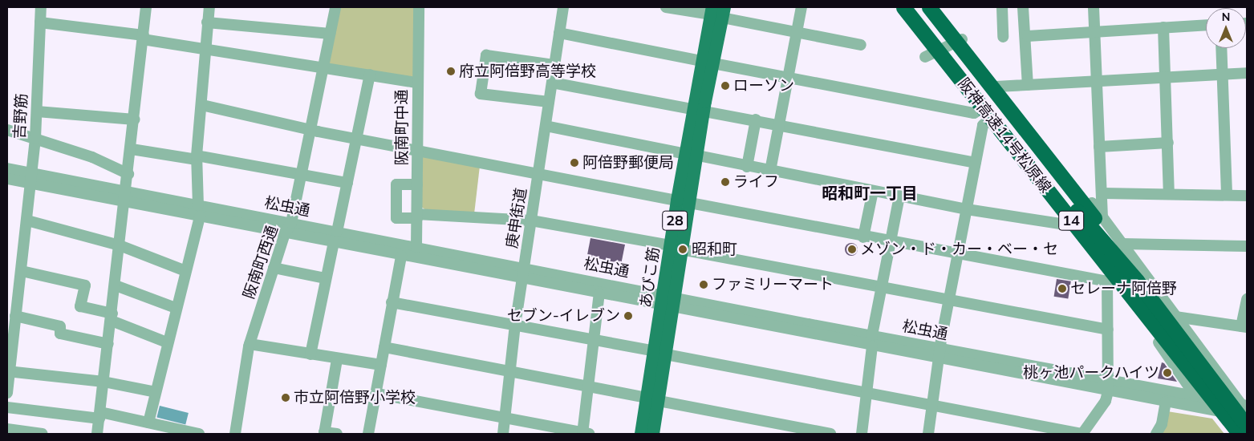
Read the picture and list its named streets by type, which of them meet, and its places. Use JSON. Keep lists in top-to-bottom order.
{
  "streets": {
    "highway": ["阪神高速14号松原線", "14"],
    "main road": ["28", "あびこ筋"],
    "street": [
      "吉野筋",
      "阪南町中通",
      "松虫通",
      "庚申街道",
      "阪南町西通"
    ]
  },
  "crossings": [
    ["吉野筋", "松虫通"],
    ["阪南町中通", "松虫通"],
    ["松虫通", "庚申街道"],
    ["松虫通", "阪南町西通"],
    ["松虫通", "あびこ筋"]
  ],
  "districts": ["昭和町一丁目"],
  "places": [
    "府立阿倍野高等学校",
    "ローソン",
    "阿倍野郵便局",
    "ライフ",
    "昭和町",
    "メゾン・ド・カー・ベー・セ",
    "ファミリーマート",
    "セレーナ阿倍野",
    "セブン-イレブン",
    "桃ヶ池パークハイツ",
    "市立阿倍野小学校"
  ],
  "north": "top"
}
